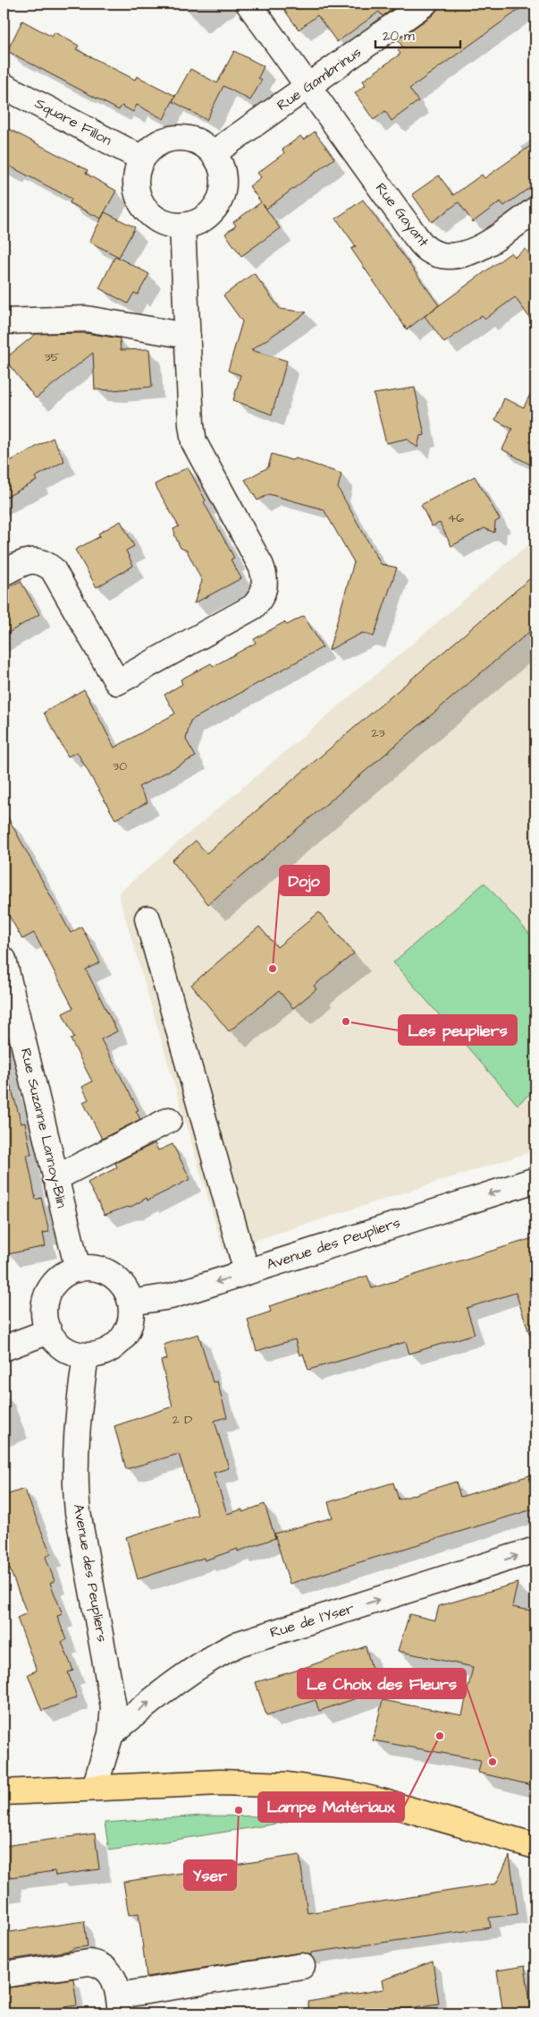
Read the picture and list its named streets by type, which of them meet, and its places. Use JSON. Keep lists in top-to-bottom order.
{
  "streets": {
    "street": [
      "Rue Gambrinus",
      "Square Fillon",
      "Rue Gayant",
      "Rue Suzanne Lannoy-Blin",
      "Avenue des Peupliers",
      "Rue de l'Yser"
    ]
  },
  "crossings": [
    ["Rue Gambrinus", "Square Fillon"],
    ["Rue Gambrinus", "Rue Gayant"],
    ["Rue Suzanne Lannoy-Blin", "Avenue des Peupliers"],
    ["Avenue des Peupliers", "Rue de l'Yser"]
  ],
  "one_way": ["Avenue des Peupliers", "Rue de l'Yser"],
  "places": [
    "Dojo",
    "Les peupliers",
    "Lampe Matériaux",
    "Le Choix des Fleurs",
    "Yser"
  ],
  "house_numbers": [
    "35",
    "46",
    "23",
    "30",
    "2 D"
  ],
  "scale_bar": "20 m"
}
